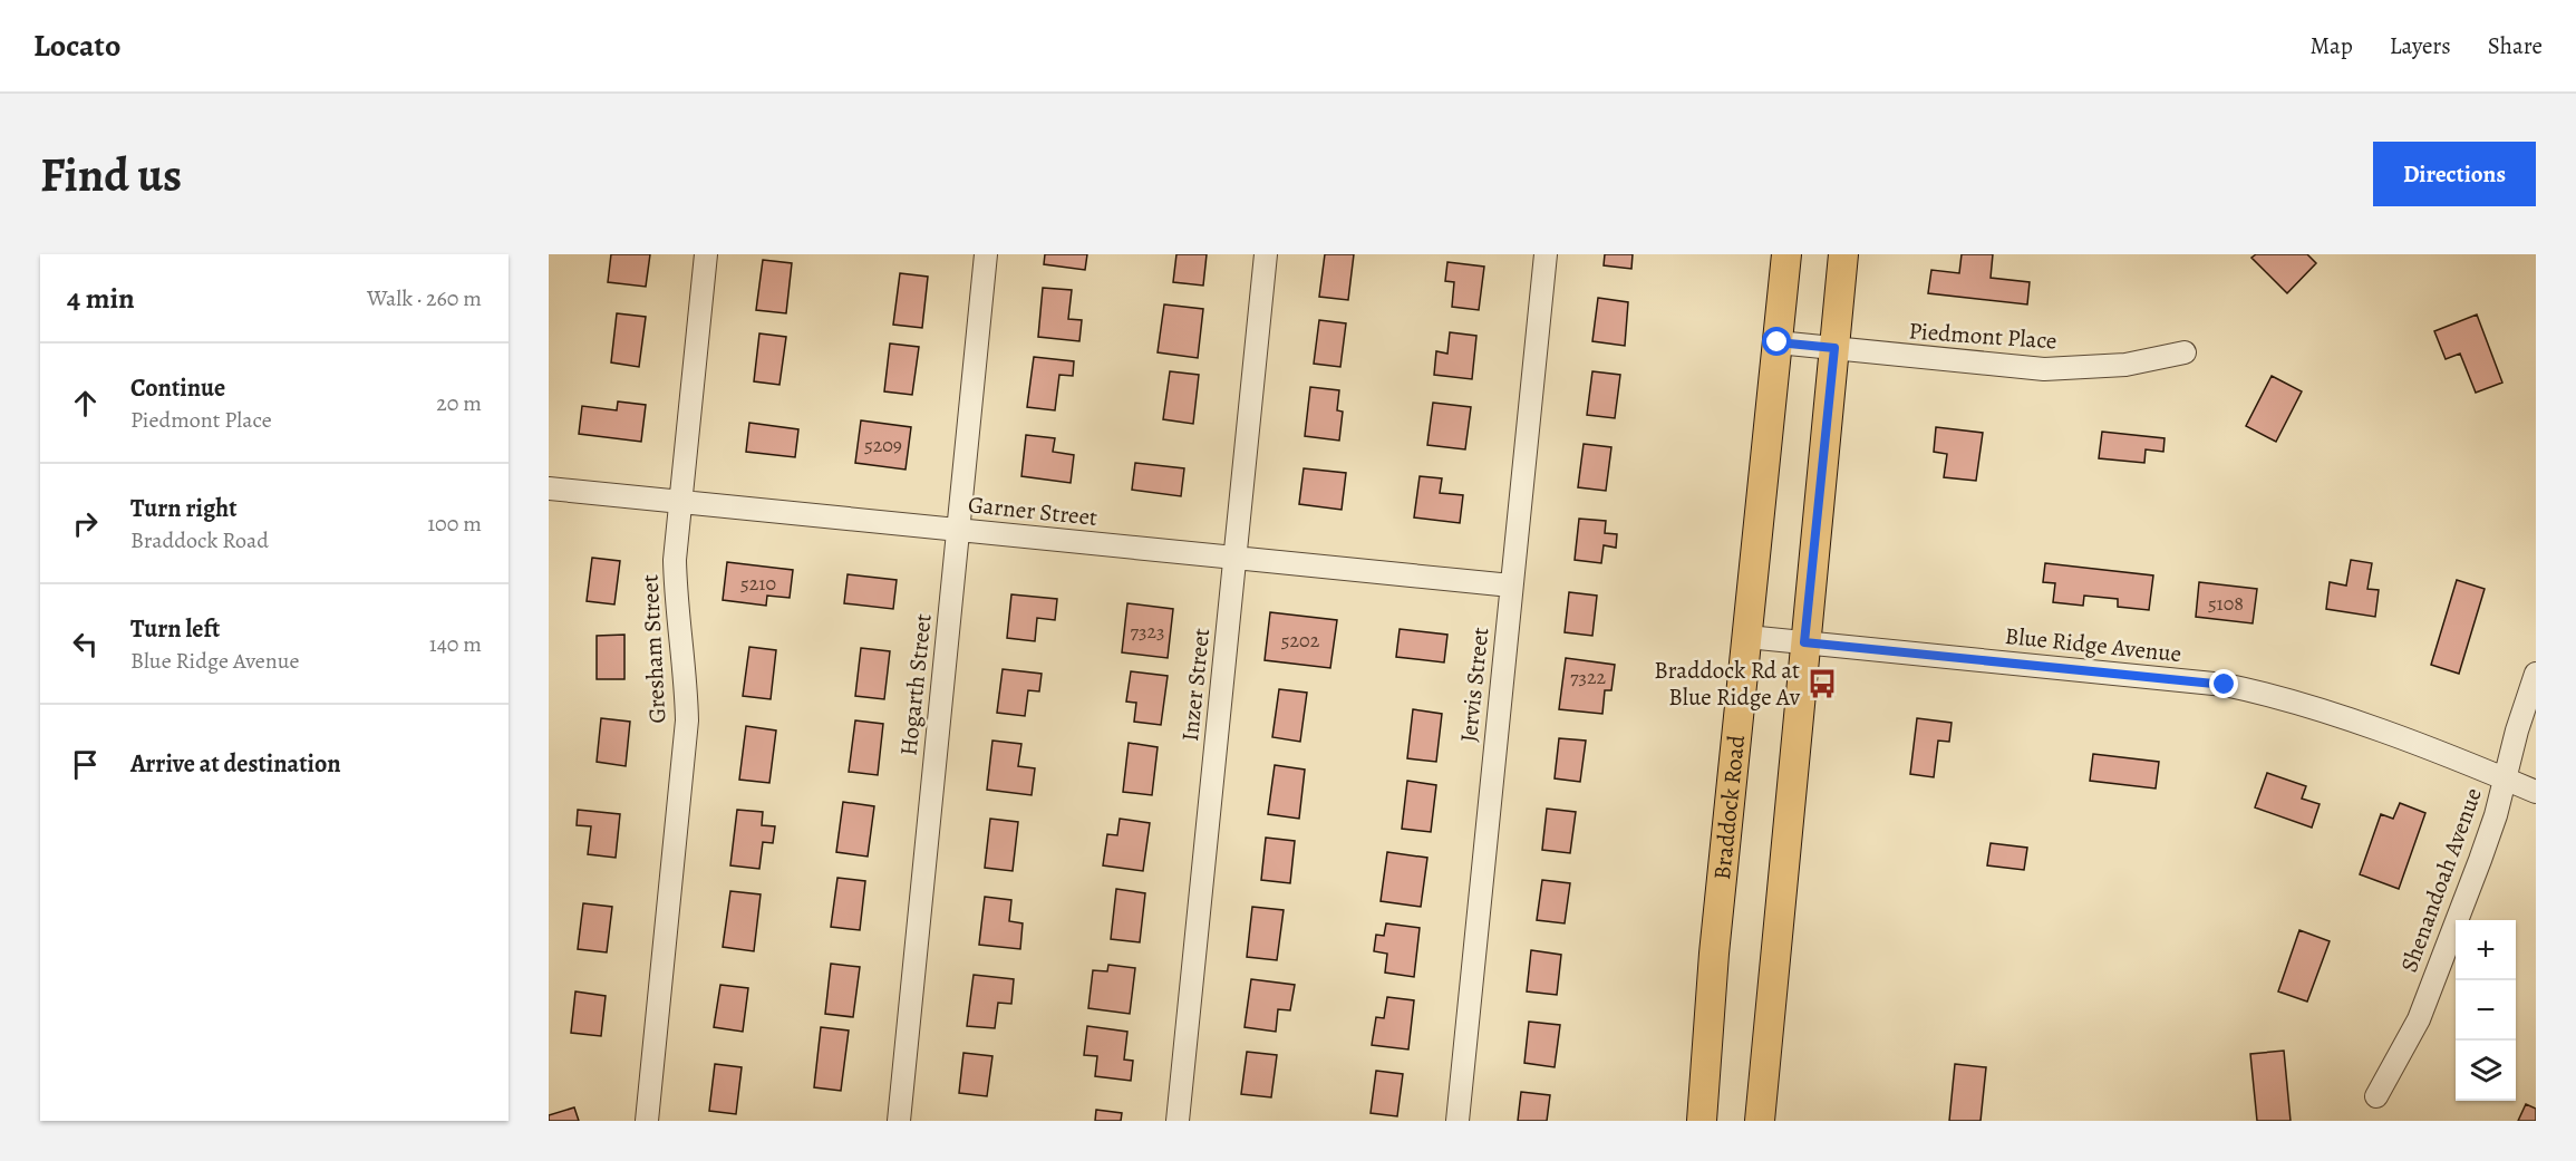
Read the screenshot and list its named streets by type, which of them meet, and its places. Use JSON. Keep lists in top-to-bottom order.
{
  "streets": {
    "main road": ["Braddock Road"],
    "street": [
      "Piedmont Place",
      "Garner Street",
      "Blue Ridge Avenue",
      "Gresham Street",
      "Hogarth Street",
      "Inzer Street",
      "Jervis Street",
      "Shenandoah Avenue"
    ]
  },
  "crossings": [
    ["Piedmont Place", "Braddock Road"],
    ["Garner Street", "Gresham Street"],
    ["Garner Street", "Hogarth Street"],
    ["Garner Street", "Inzer Street"],
    ["Garner Street", "Jervis Street"],
    ["Blue Ridge Avenue", "Braddock Road"],
    ["Blue Ridge Avenue", "Shenandoah Avenue"]
  ],
  "places": {
    "bus stop": ["Braddock Rd at Blue Ridge Av"]
  },
  "house_numbers": [
    "5209",
    "5210",
    "5108",
    "7323",
    "5202",
    "7322"
  ],
  "page": {
    "header": "Locato",
    "nav": ["Map", "Layers", "Share"],
    "buttons": "Directions",
    "title": "Find us",
    "heading": ["4 min", "Walk · 260 m"],
    "list": [
      ["Continue", "Piedmont Place", "20 m"],
      ["Turn right", "Braddock Road", "100 m"],
      ["Turn left", "Blue Ridge Avenue", "140 m"],
      "Arrive at destination"
    ],
    "map_buttons": ["+", "−"]
  }
}
